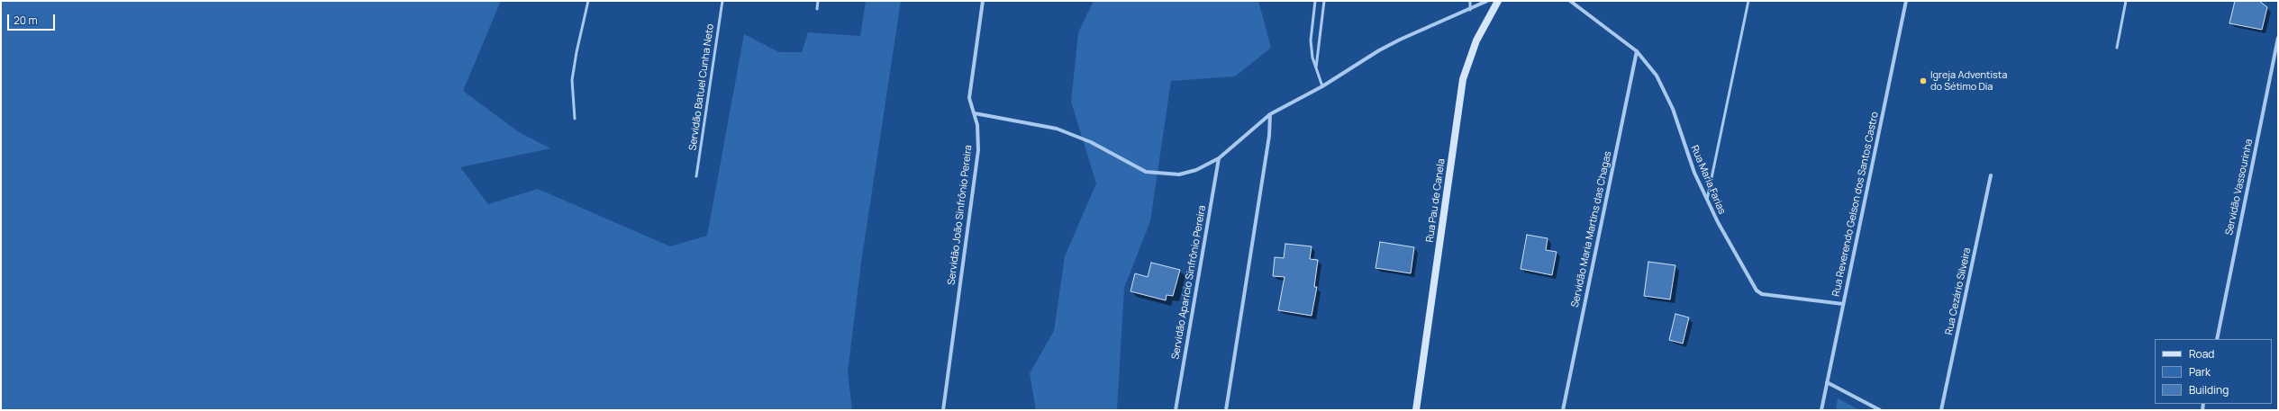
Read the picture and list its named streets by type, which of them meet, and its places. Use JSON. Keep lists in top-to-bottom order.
{
  "streets": {
    "street": [
      "Rua Maria Farias",
      "Servidão Vassourinha",
      "Rua Pau de Canela",
      "Rua Reverendo Gelson dos Santos Castro",
      "Servidão João Sinfrônio Pereira",
      "Servidão Maria Martins das Chagas",
      "Servidão Aparício Sinfrônio Pereira",
      "Rua Cezário Silveira"
    ],
    "lane": ["Servidão Batuel Cunha Neto"]
  },
  "crossings": [
    ["Rua Maria Farias", "Rua Reverendo Gelson dos Santos Castro"],
    ["Rua Maria Farias", "Servidão Maria Martins das Chagas"]
  ],
  "places": ["Igreja Adventista do Sétimo Dia"],
  "legend": ["Road", "Park", "Building"],
  "scale_bar": "20 m"
}
